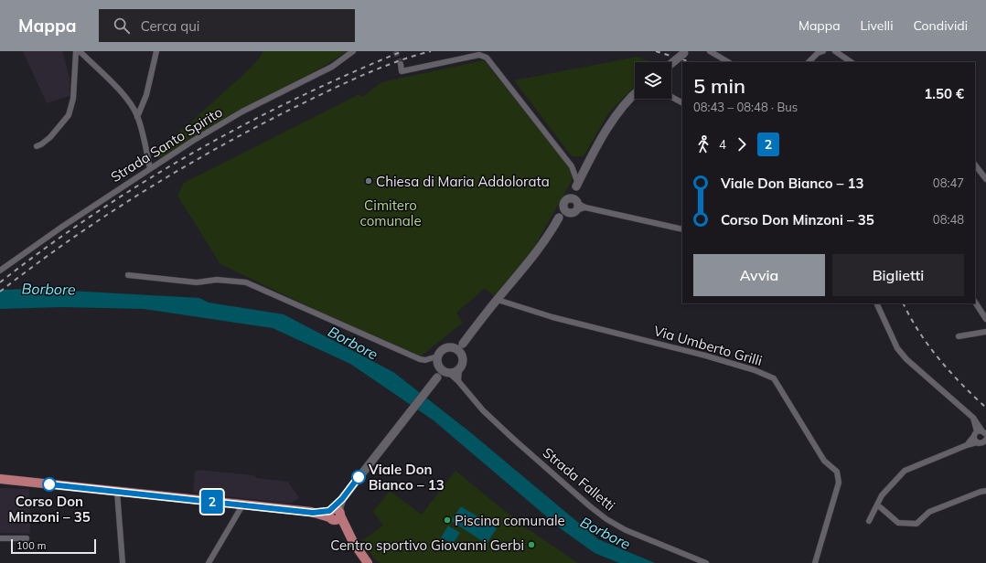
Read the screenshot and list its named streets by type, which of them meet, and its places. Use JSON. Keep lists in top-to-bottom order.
{
  "streets": {
    "street": ["Strada Santo Spirito", "Via Umberto Grilli", "Strada Falletti"]
  },
  "water": ["Borbore"],
  "parks": ["Cimitero comunale"],
  "places": [
    "Chiesa di Maria Addolorata",
    "Viale Don Bianco – 13",
    "Corso Don Minzoni – 35",
    "Piscina comunale",
    "Centro sportivo Giovanni Gerbi"
  ],
  "lines": ["bus line 2"],
  "scale_bar": "100 m",
  "page": {
    "header": "Mappa",
    "search": "Cerca qui",
    "nav": ["Mappa", "Livelli", "Condividi"],
    "on_map": "2",
    "heading": ["5 min", "08:43 – 08:48 · Bus", "1.50 €"],
    "legs": ["4", "2"],
    "list": [
      {
        "name": "Viale Don Bianco – 13",
        "value": "08:47"
      },
      {
        "name": "Corso Don Minzoni – 35",
        "value": "08:48"
      }
    ],
    "buttons": ["Avvia", "Biglietti"],
    "scale": "100 m"
  }
}
